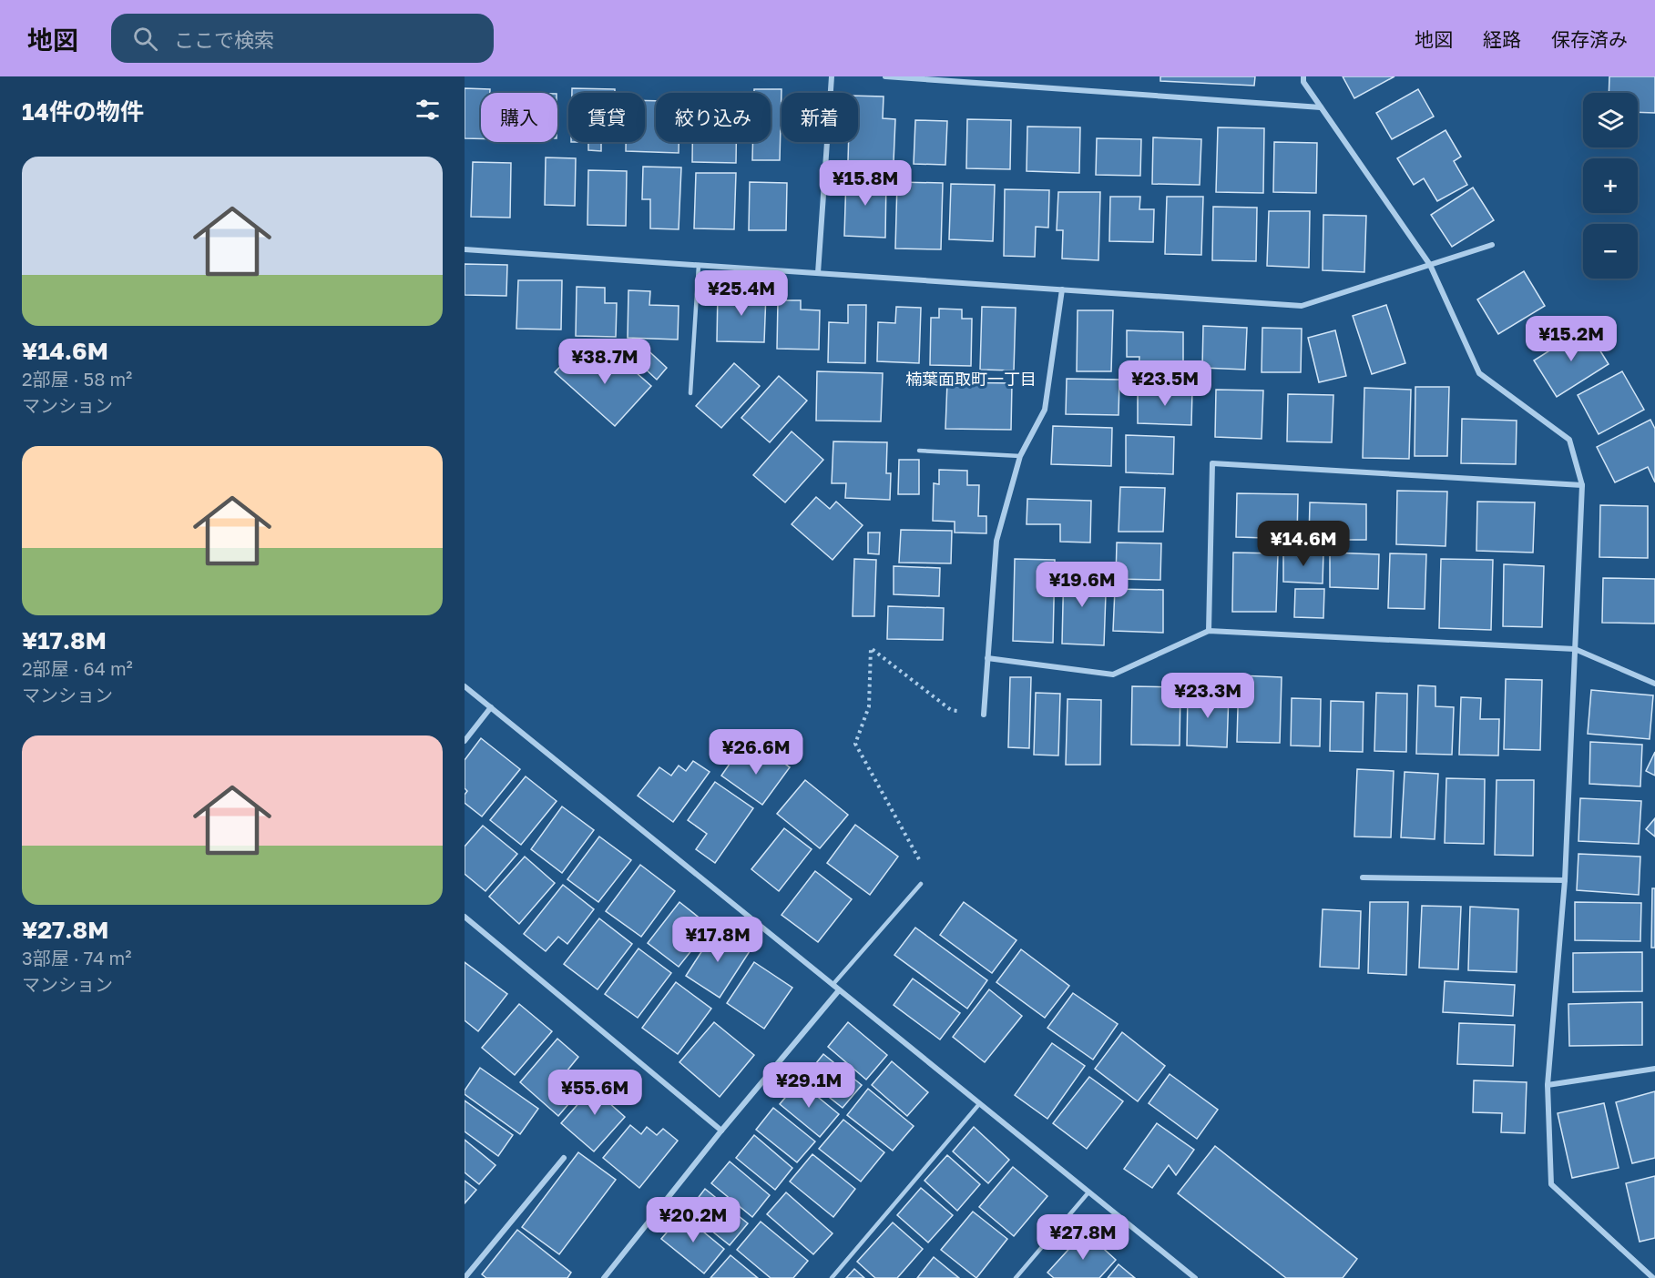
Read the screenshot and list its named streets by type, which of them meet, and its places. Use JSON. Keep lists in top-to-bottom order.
{
  "districts": ["楠葉面取町一丁目"],
  "page": {
    "header": "地図",
    "search": "ここで検索",
    "nav": ["地図", "経路", "保存済み"],
    "heading": "14件の物件",
    "map_buttons": ["+", "−"],
    "chip": [
      "購入",
      "賃貸",
      "絞り込み",
      "新着"
    ],
    "list": [
      {
        "name": "¥14.6M",
        "note": "2部屋 · 58 m² · マンション"
      },
      {
        "name": "¥17.8M",
        "note": "2部屋 · 64 m² · マンション"
      },
      {
        "name": "¥27.8M",
        "note": "3部屋 · 74 m² · マンション"
      }
    ],
    "price": [
      "¥15.8M",
      "¥25.4M",
      "¥15.2M",
      "¥38.7M",
      "¥23.5M",
      "¥14.6M",
      "¥19.6M",
      "¥23.3M",
      "¥26.6M",
      "¥17.8M",
      "¥29.1M",
      "¥55.6M",
      "¥20.2M",
      "¥27.8M"
    ]
  }
}
